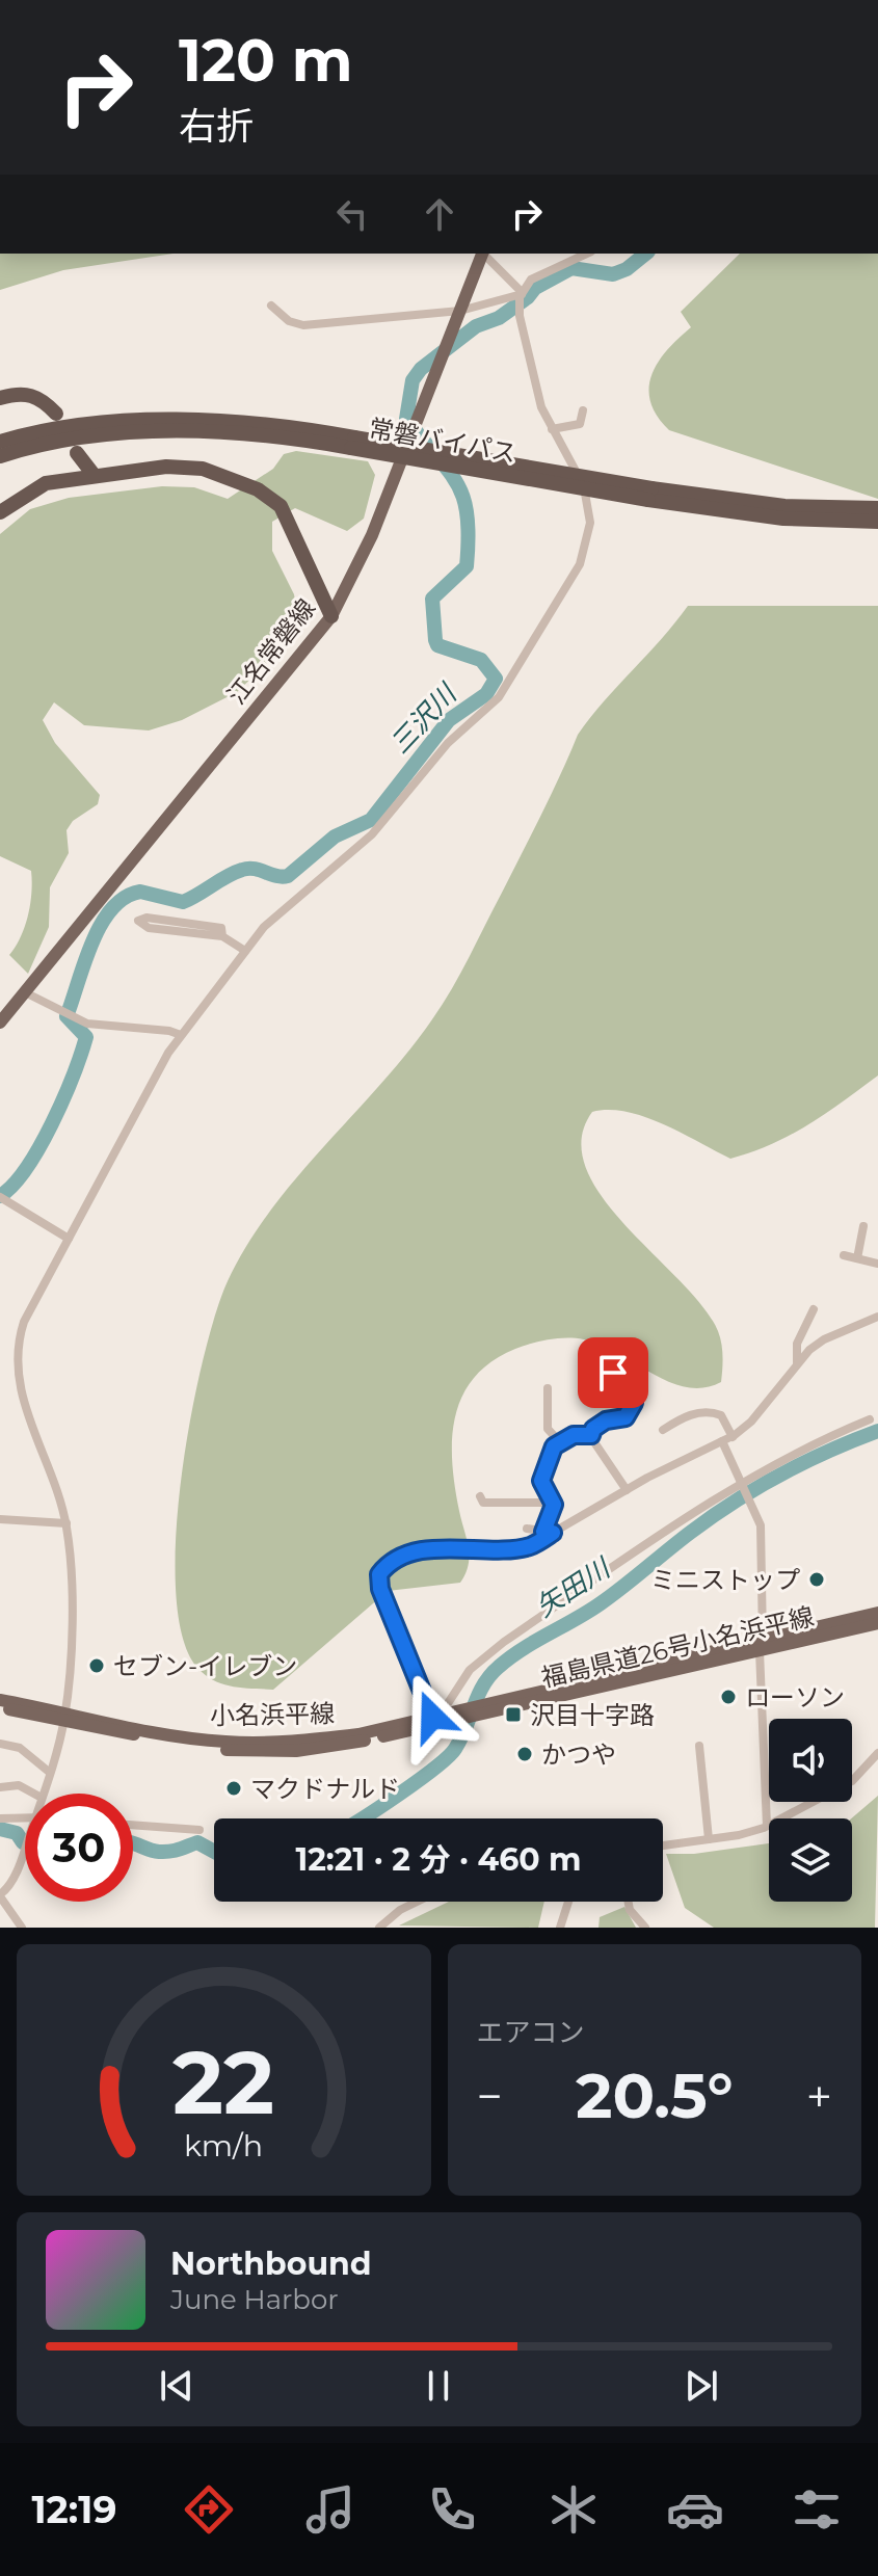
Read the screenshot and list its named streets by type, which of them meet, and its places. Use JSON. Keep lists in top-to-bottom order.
{
  "streets": {
    "highway": ["常磐バイパス"],
    "main road": ["江名常磐線", "福島県道26号小名浜平線", "小名浜平線"]
  },
  "crossings": [
    ["福島県道26号小名浜平線", "小名浜平線"]
  ],
  "water": ["三沢川", "矢田川"],
  "places": {
    "other": [
      "ミニストップ",
      "セブン-イレブン",
      "ローソン",
      "かつや",
      "マクドナルド"
    ],
    "transit": ["沢目十字路"]
  },
  "page": {
    "turn": ["120 m", "右折"],
    "limit": "30",
    "trip": "12:21 · 2 分 · 460 m",
    "tile": "エアコン",
    "heat": ["−", "20.5°", "+"],
    "song": ["Northbound", "June Harbor"],
    "tabs": "12:19",
    "gauge": ["22", "km/h"]
  }
}
